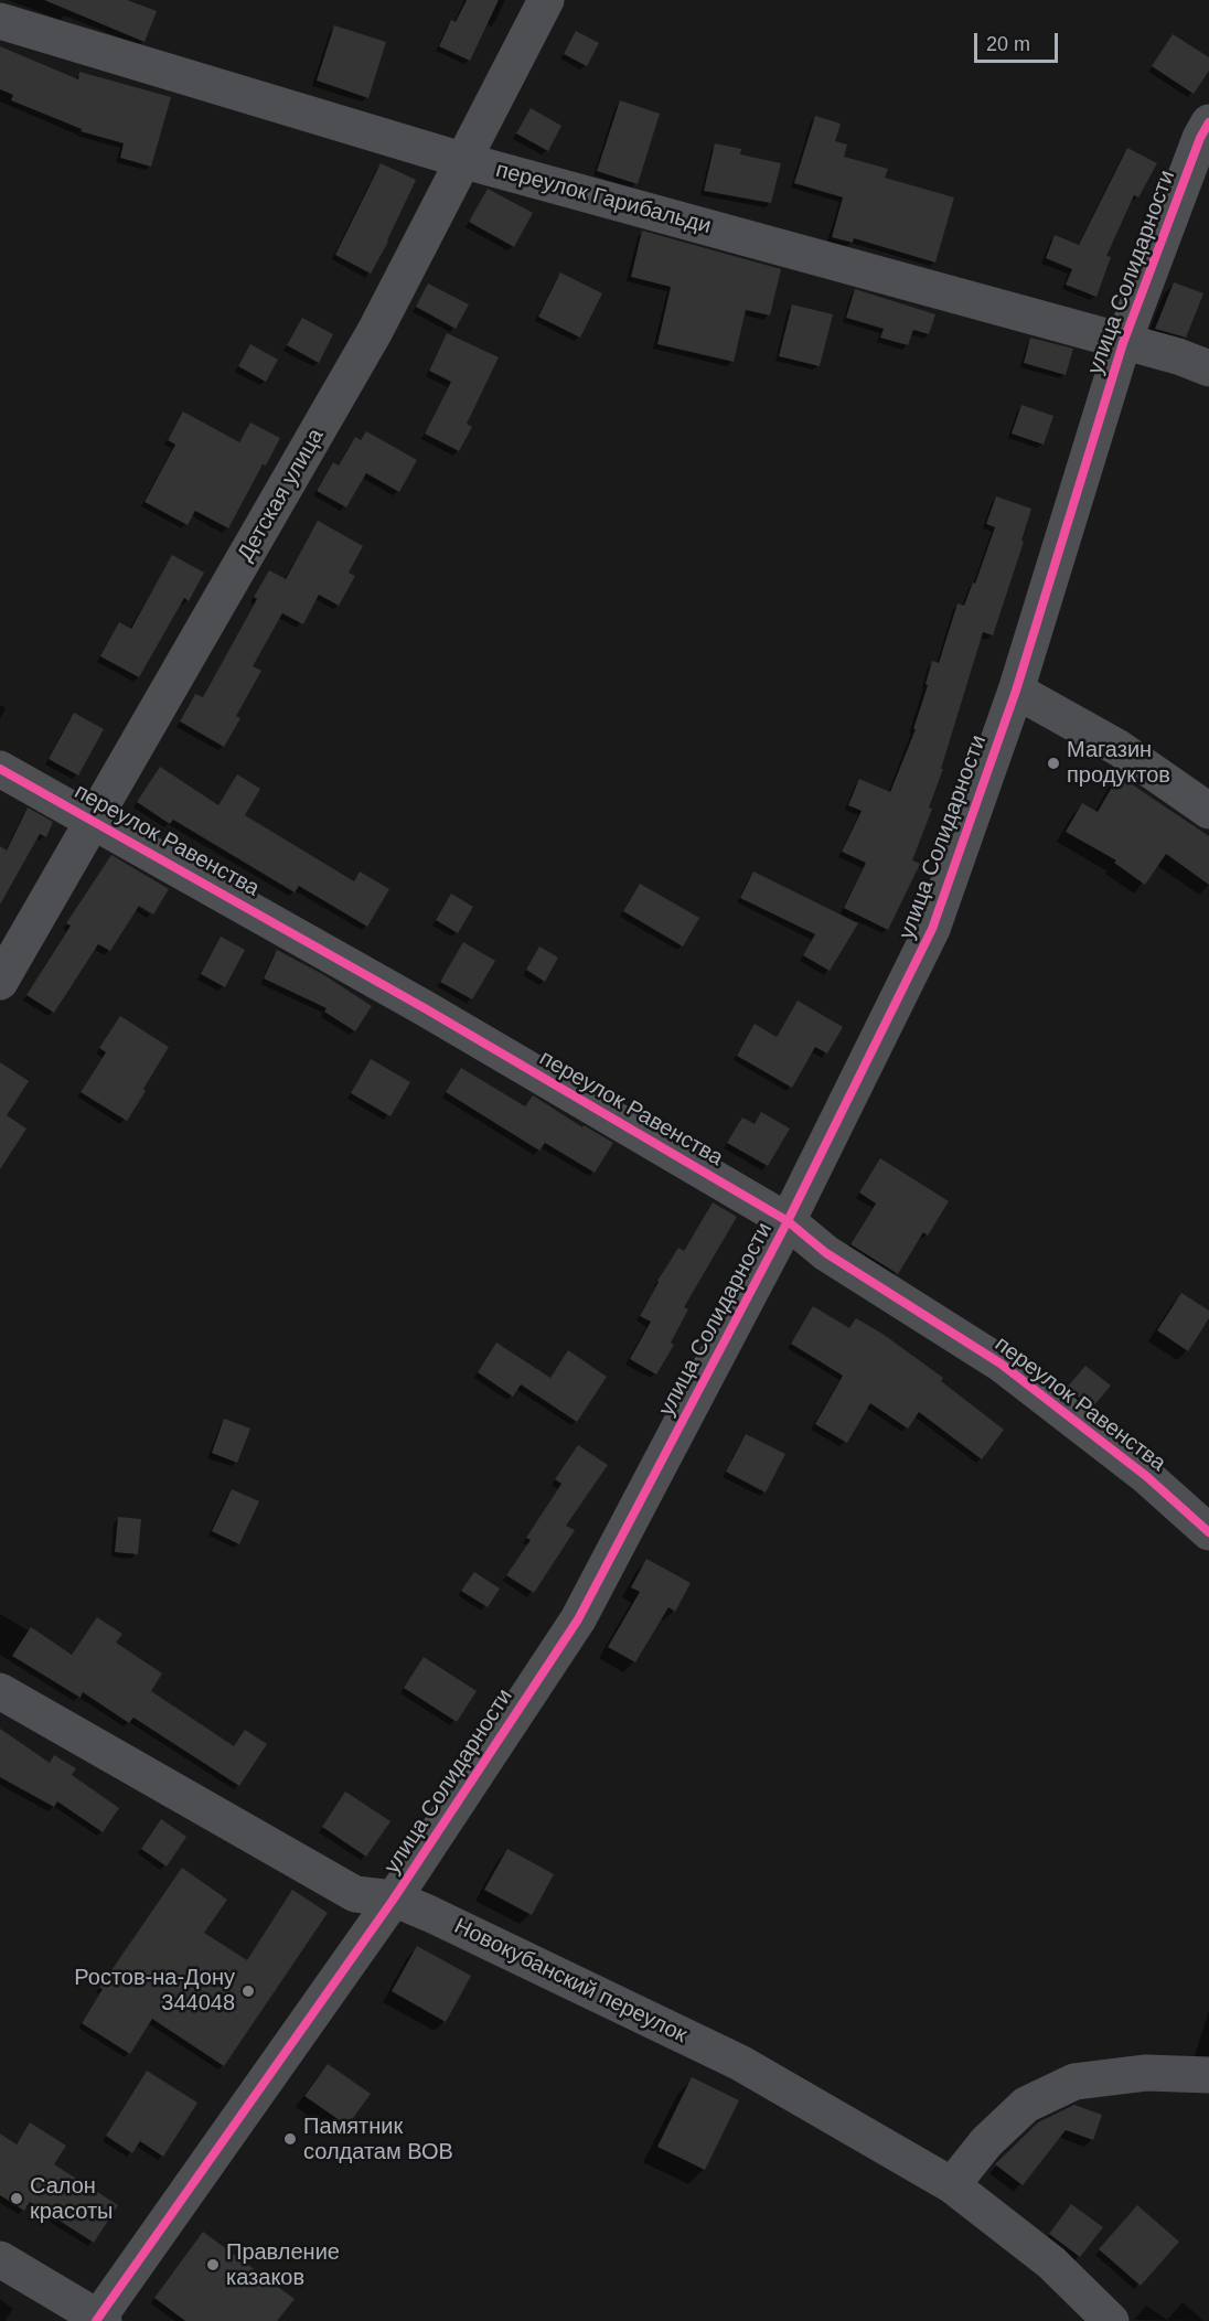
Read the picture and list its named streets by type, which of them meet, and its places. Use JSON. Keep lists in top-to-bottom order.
{
  "streets": {
    "street": [
      "переулок Гарибальди",
      "улица Солидарности",
      "Детская улица",
      "переулок Равенства",
      "Новокубанский переулок"
    ]
  },
  "crossings": [
    ["переулок Гарибальди", "улица Солидарности"],
    ["переулок Гарибальди", "Детская улица"],
    ["улица Солидарности", "переулок Равенства"],
    ["улица Солидарности", "Новокубанский переулок"],
    ["Детская улица", "переулок Равенства"]
  ],
  "places": [
    "Магазин продуктов",
    "Ростов-на-Дону 344048",
    "Памятник солдатам ВОВ",
    "Салон красоты",
    "Правление казаков"
  ],
  "scale_bar": "20 m"
}
